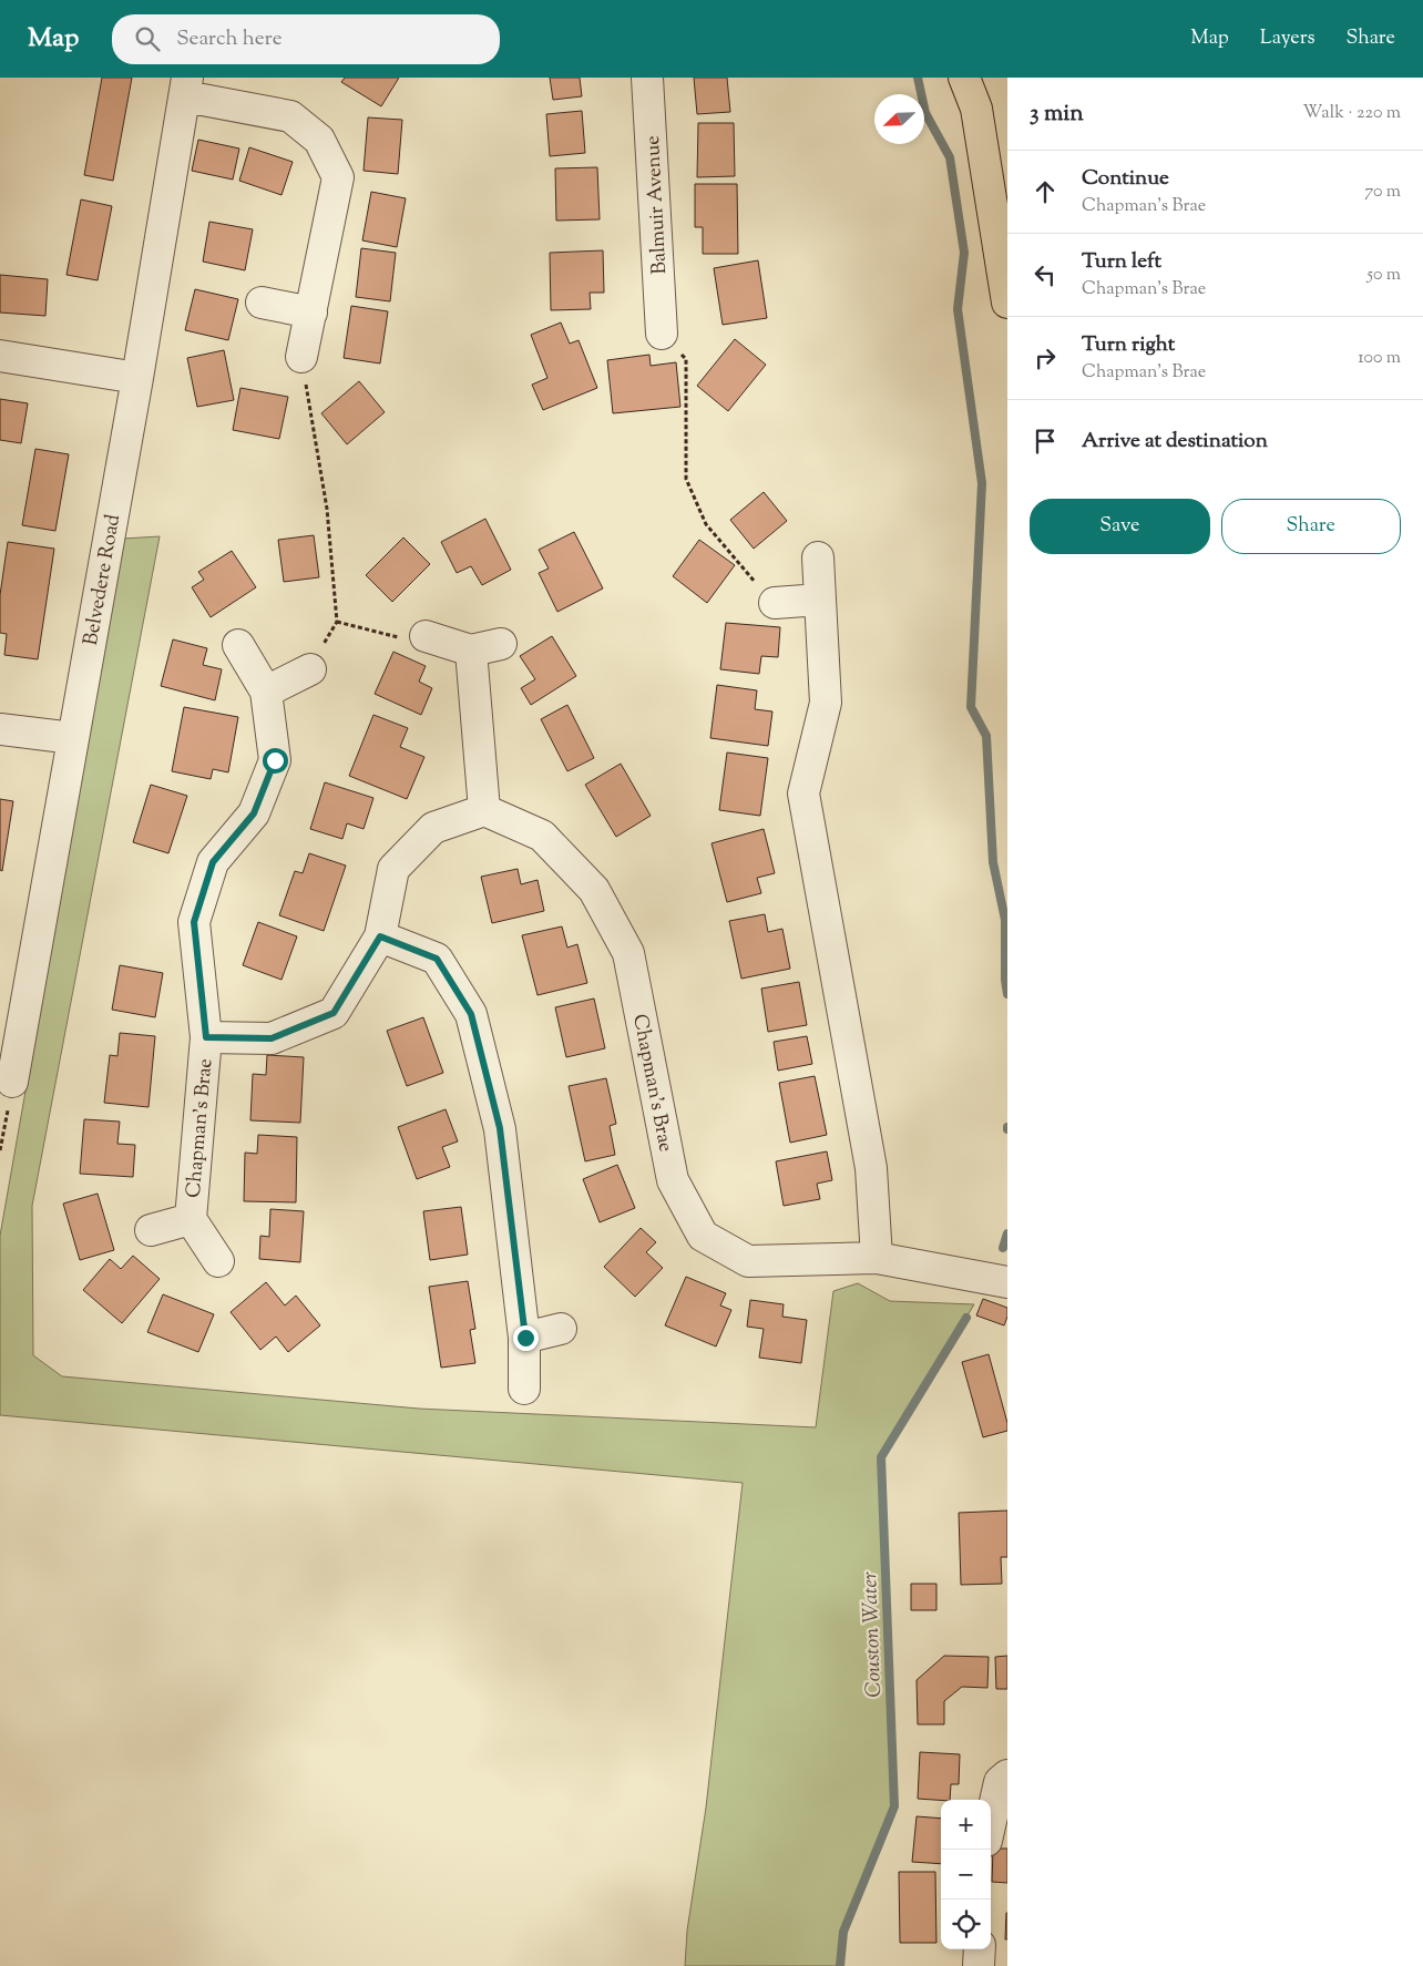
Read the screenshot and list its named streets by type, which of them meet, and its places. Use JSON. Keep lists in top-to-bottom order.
{
  "streets": {
    "street": ["Balmuir Avenue", "Belvedere Road", "Chapman's Brae"]
  },
  "water": ["Couston Water"],
  "north": "bottom left",
  "page": {
    "header": "Map",
    "search": "Search here",
    "nav": ["Map", "Layers", "Share"],
    "heading": ["3 min", "Walk · 220 m"],
    "list": [
      ["Continue", "Chapman's Brae", "70 m"],
      ["Turn left", "Chapman's Brae", "50 m"],
      ["Turn right", "Chapman's Brae", "100 m"],
      "Arrive at destination"
    ],
    "buttons": ["Save", "Share"],
    "map_buttons": ["+", "−"]
  }
}
